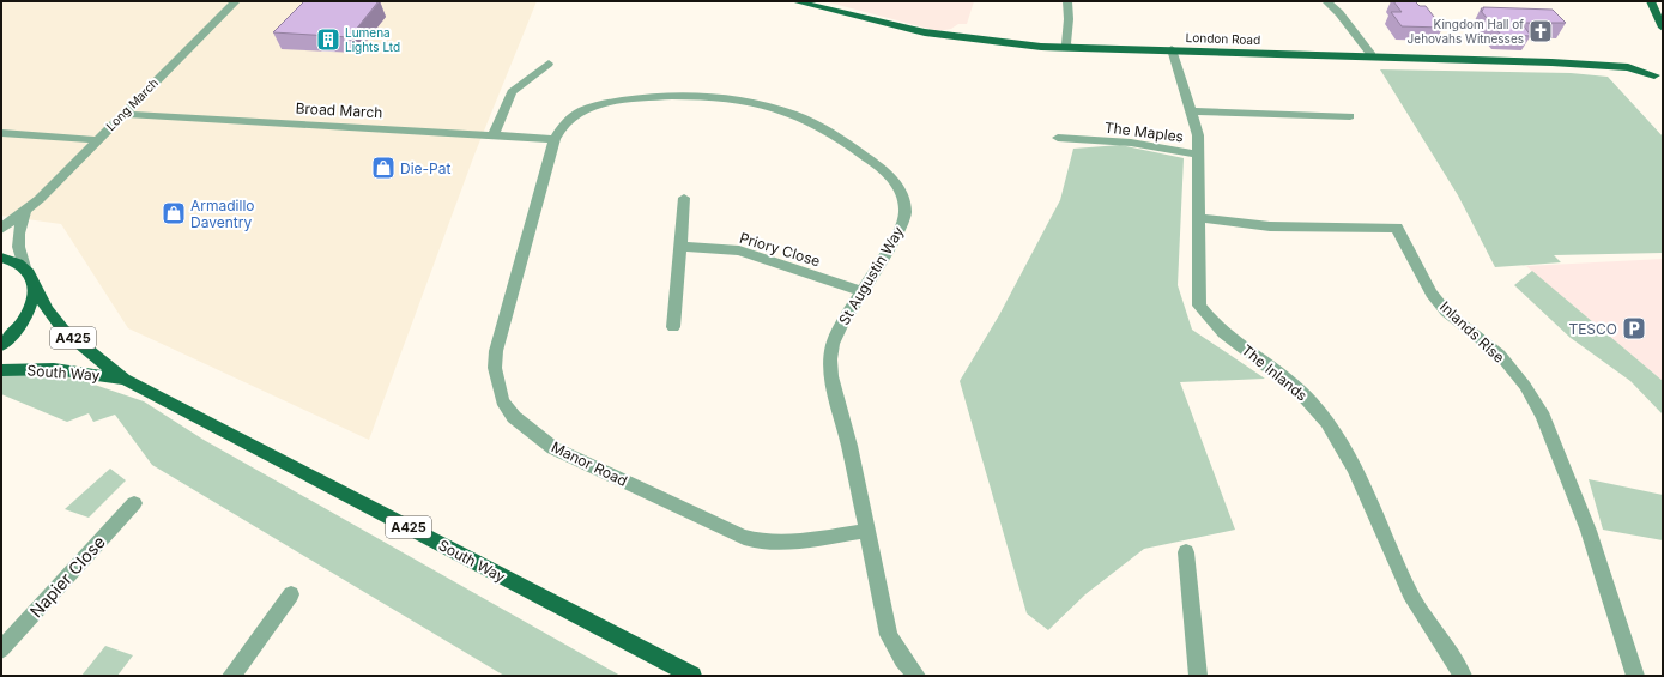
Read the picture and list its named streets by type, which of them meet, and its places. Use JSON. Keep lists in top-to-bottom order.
{
  "streets": {
    "main road": ["London Road", "A425", "South Way"],
    "street": [
      "Long March",
      "Broad March",
      "The Maples",
      "Priory Close",
      "St Augustin Way",
      "Inlands Rise",
      "The Inlands",
      "Manor Road",
      "Napier Close"
    ]
  },
  "crossings": [
    ["London Road", "The Inlands"],
    ["Long March", "Broad March"],
    ["Long March", "South Way"],
    ["Broad March", "St Augustin Way"],
    ["Broad March", "Manor Road"],
    ["The Maples", "The Inlands"],
    ["Priory Close", "St Augustin Way"],
    ["St Augustin Way", "Manor Road"],
    ["Inlands Rise", "The Inlands"]
  ],
  "places": {
    "church": ["Kingdom Hall of Jehovahs Witnesses"],
    "building": ["Lumena Lights Ltd"],
    "shop": ["Die-Pat", "Armadillo Daventry"],
    "parking": ["TESCO"]
  }
}
